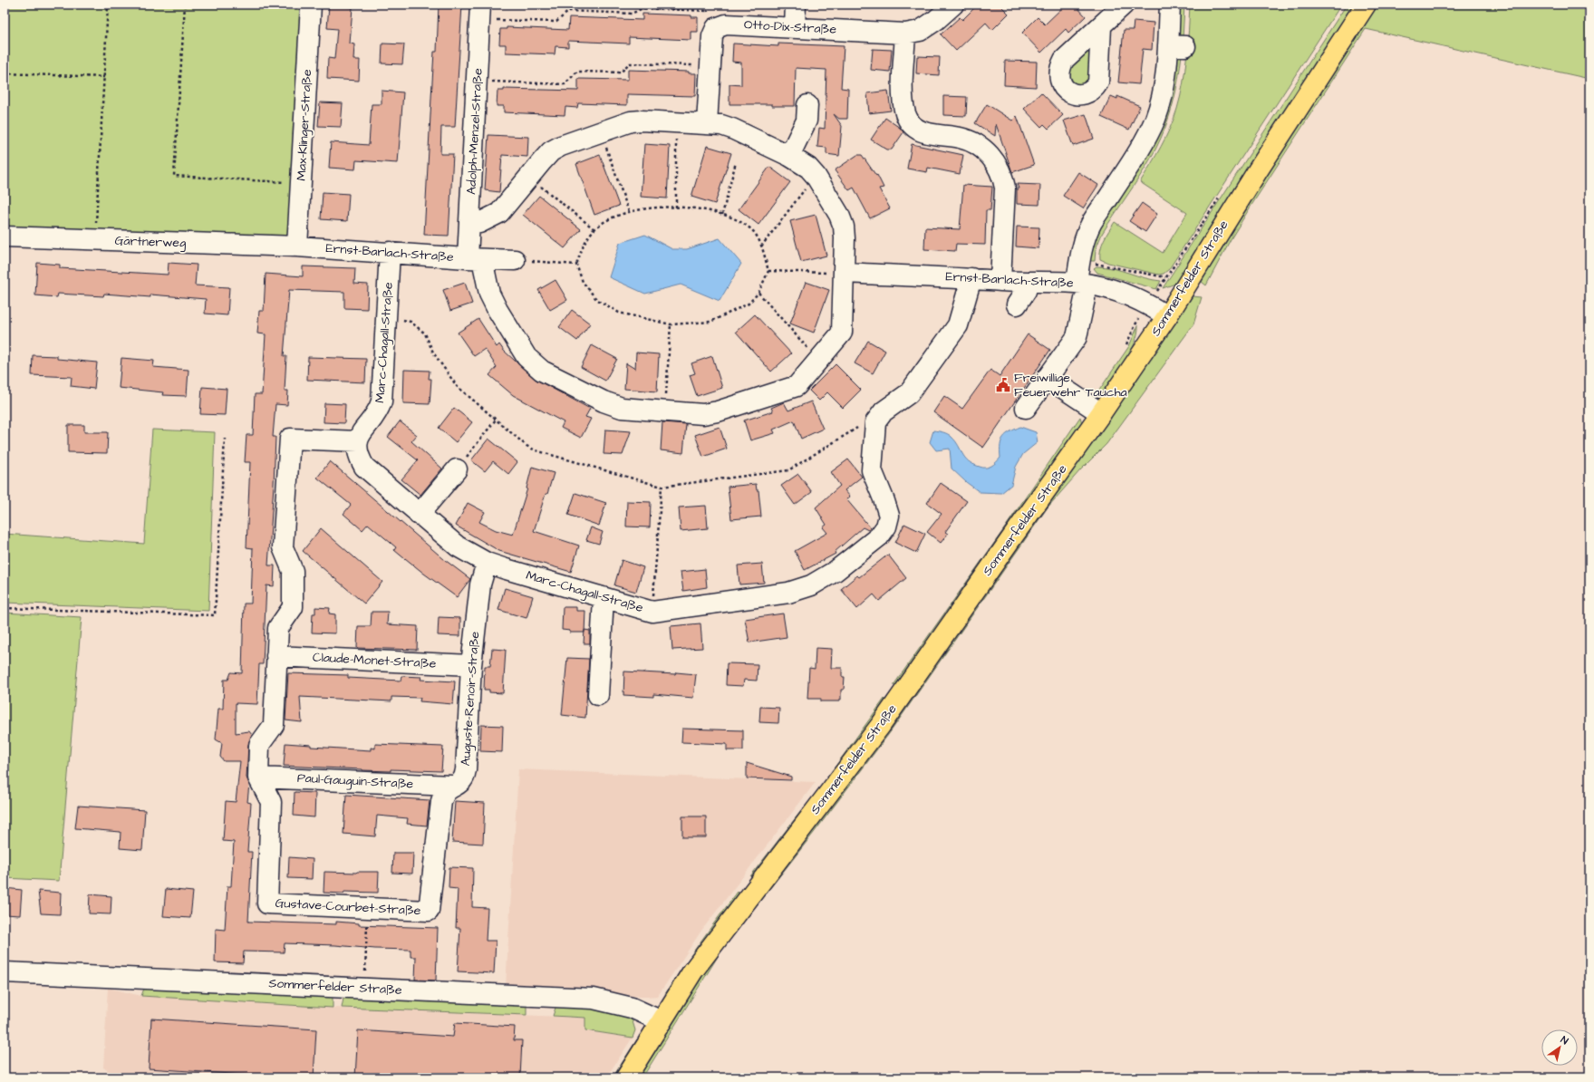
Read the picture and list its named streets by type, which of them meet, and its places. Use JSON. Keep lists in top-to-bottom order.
{
  "streets": {
    "main road": ["Sommerfelder Straße"],
    "street": [
      "Otto-Dix-Straße",
      "Max-Klinger-Straße",
      "Adolph-Menzel-Straße",
      "Gärtnerweg",
      "Ernst-Barlach-Straße",
      "Marc-Chagall-Straße",
      "Claude-Monet-Straße",
      "Auguste-Renoir-Straße",
      "Paul-Gauguin-Straße",
      "Gustave-Courbet-Straße"
    ]
  },
  "crossings": [
    ["Max-Klinger-Straße", "Gärtnerweg"],
    ["Max-Klinger-Straße", "Ernst-Barlach-Straße"],
    ["Adolph-Menzel-Straße", "Ernst-Barlach-Straße"],
    ["Gärtnerweg", "Ernst-Barlach-Straße"],
    ["Ernst-Barlach-Straße", "Sommerfelder Straße"],
    ["Ernst-Barlach-Straße", "Marc-Chagall-Straße"],
    ["Marc-Chagall-Straße", "Auguste-Renoir-Straße"],
    ["Claude-Monet-Straße", "Auguste-Renoir-Straße"],
    ["Auguste-Renoir-Straße", "Paul-Gauguin-Straße"],
    ["Auguste-Renoir-Straße", "Gustave-Courbet-Straße"],
    ["Paul-Gauguin-Straße", "Gustave-Courbet-Straße"]
  ],
  "places": {
    "public building": ["Freiwillige Feuerwehr Taucha"]
  },
  "north": "top right"
}
